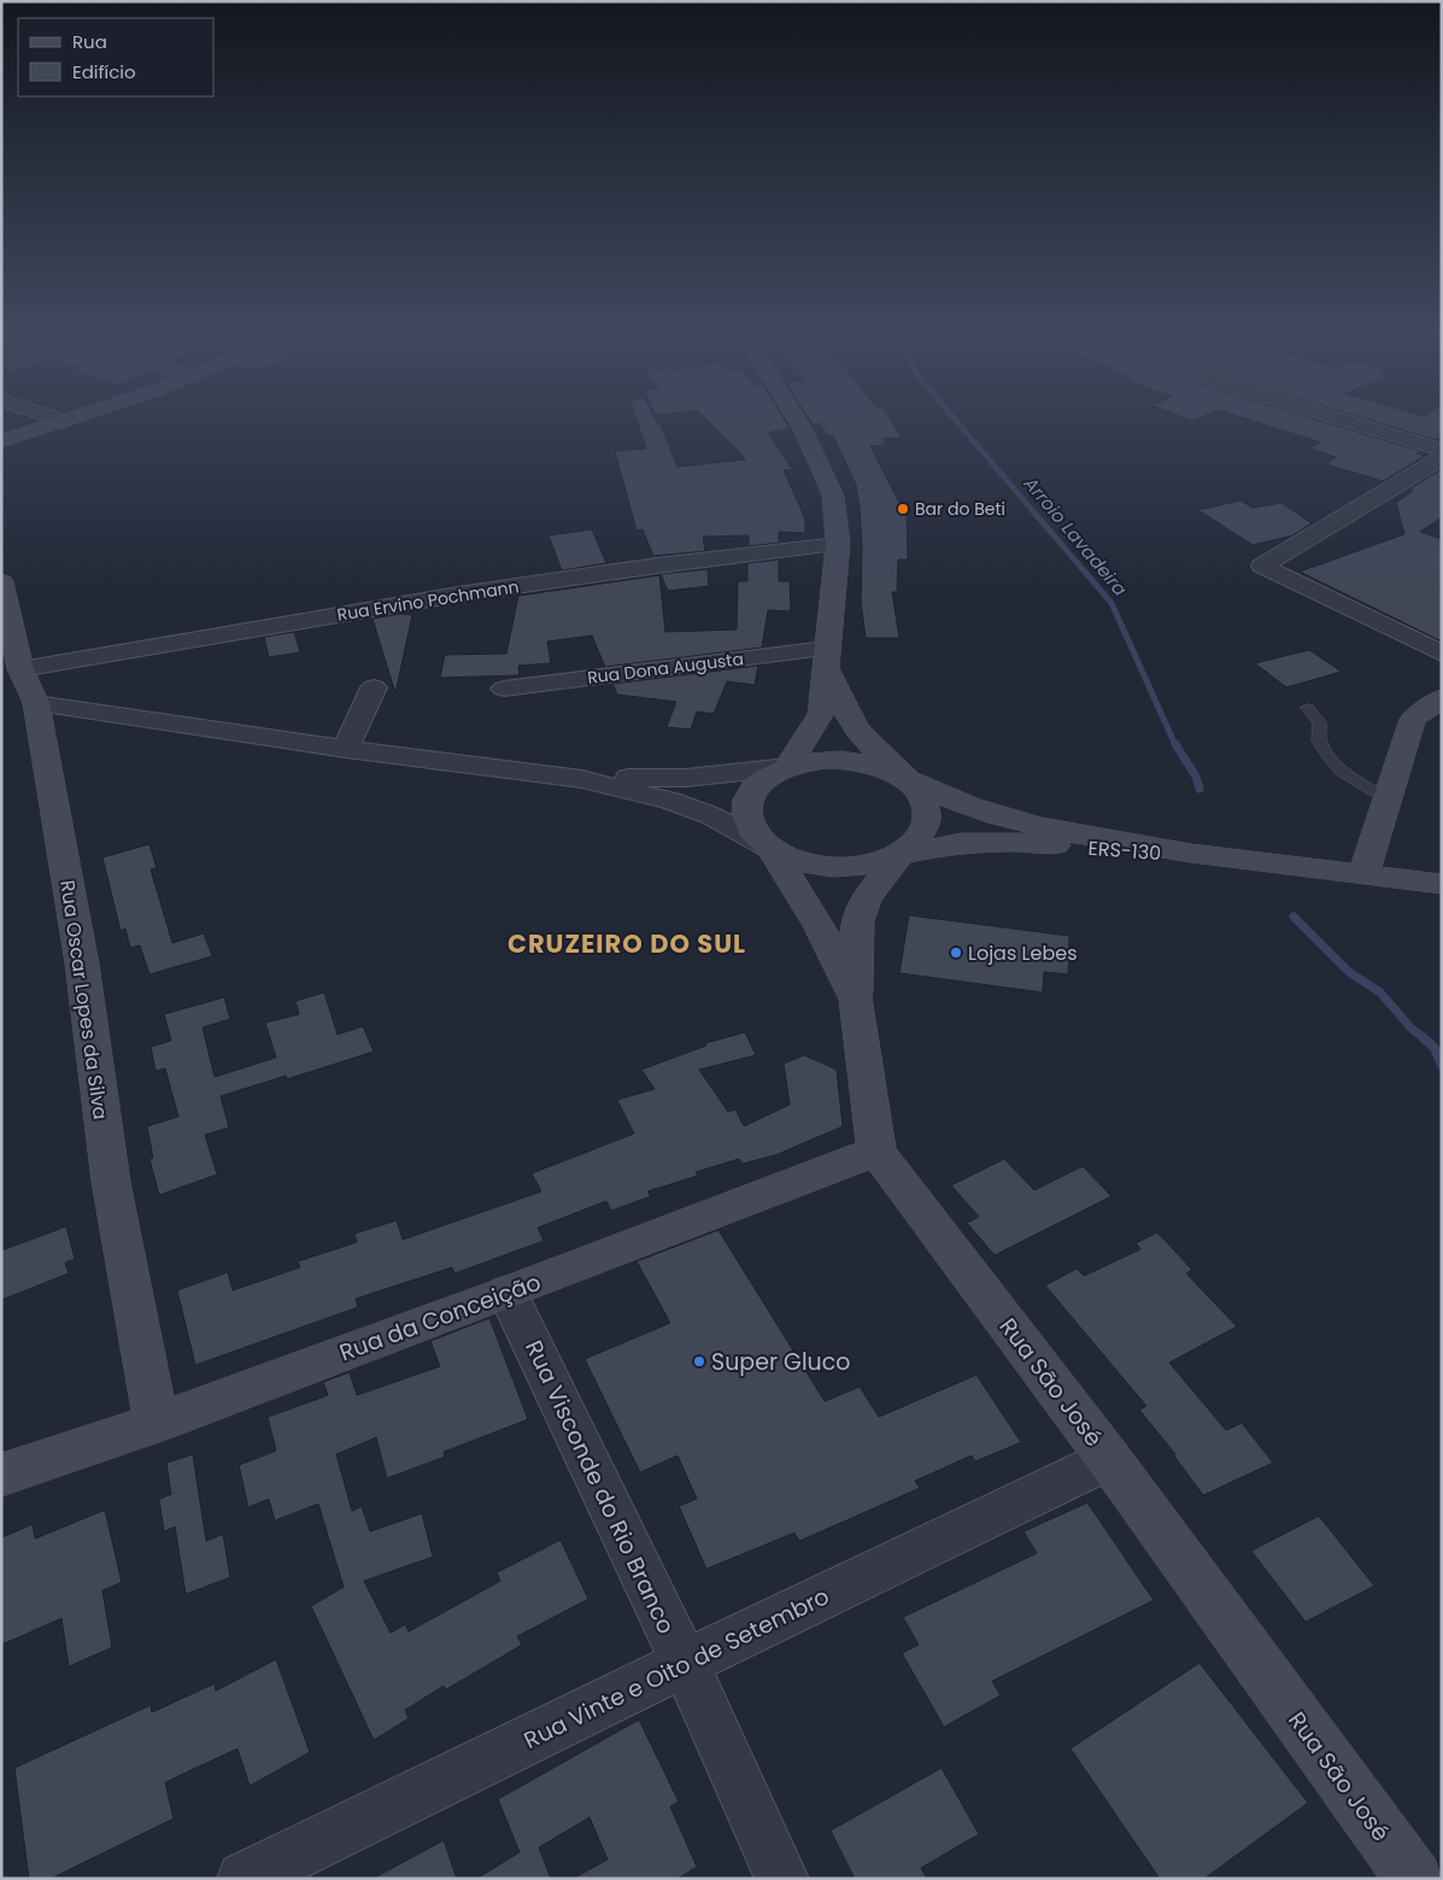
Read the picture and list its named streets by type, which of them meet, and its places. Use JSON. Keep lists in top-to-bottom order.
{
  "streets": {
    "main road": [
      "ERS-130",
      "Rua Oscar Lopes da Silva",
      "Rua da Conceição",
      "Rua São José"
    ],
    "street": [
      "Rua Ervino Pochmann",
      "Rua Dona Augusta",
      "Rua Visconde do Rio Branco",
      "Rua Vinte e Oito de Setembro"
    ]
  },
  "crossings": [
    ["Rua Ervino Pochmann", "Rua Oscar Lopes da Silva"],
    ["ERS-130", "Rua São José"],
    ["Rua Oscar Lopes da Silva", "Rua da Conceição"],
    ["Rua da Conceição", "Rua São José"],
    ["Rua da Conceição", "Rua Visconde do Rio Branco"],
    ["Rua São José", "Rua Vinte e Oito de Setembro"],
    ["Rua Visconde do Rio Branco", "Rua Vinte e Oito de Setembro"]
  ],
  "districts": ["CRUZEIRO DO SUL"],
  "water": ["Arroio Lavadeira"],
  "places": ["Bar do Beti", "Lojas Lebes", "Super Gluco"],
  "legend": ["Rua", "Edifício"]
}
